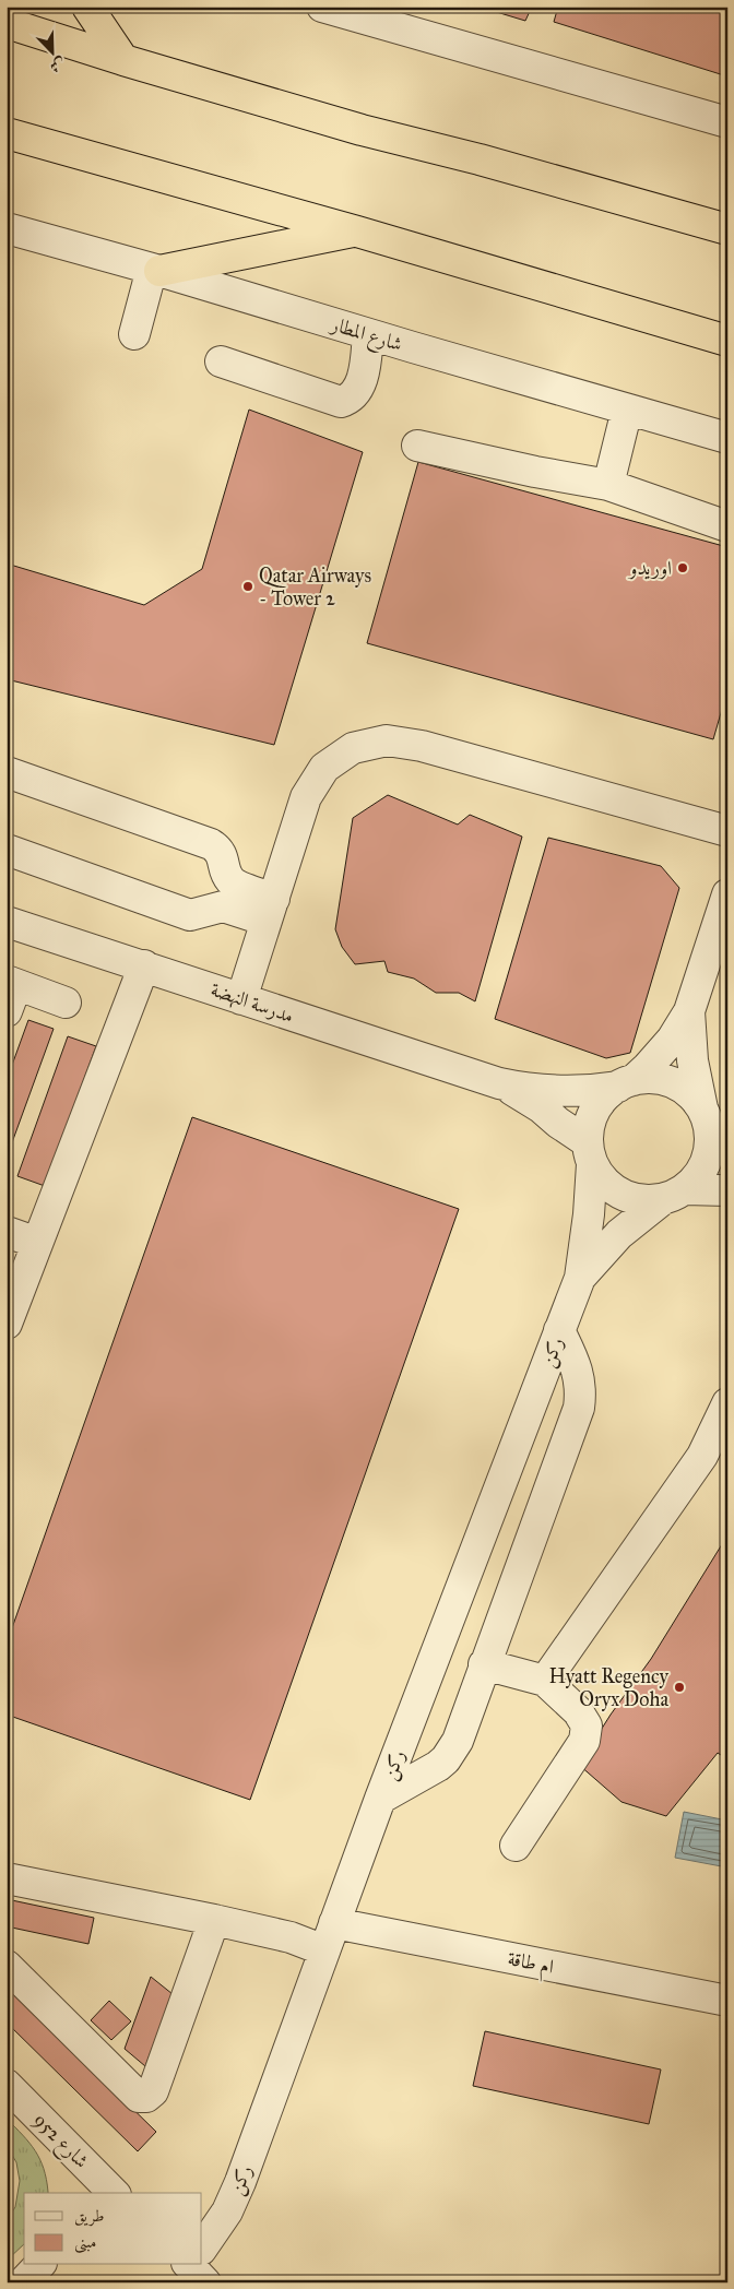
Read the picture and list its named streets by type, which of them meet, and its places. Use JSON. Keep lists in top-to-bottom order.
{
  "streets": {
    "street": [
      "شارع المطار",
      "مدرسة النهضة",
      "ركن",
      "ام طاقة",
      "شارع 952"
    ]
  },
  "crossings": [
    ["مدرسة النهضة", "ركن"],
    ["ركن", "ام طاقة"]
  ],
  "places": ["اوريدو", "Qatar Airways - Tower 2", "Hyatt Regency Oryx Doha"],
  "legend": ["طريق", "مبنى"],
  "north": "bottom right"
}
